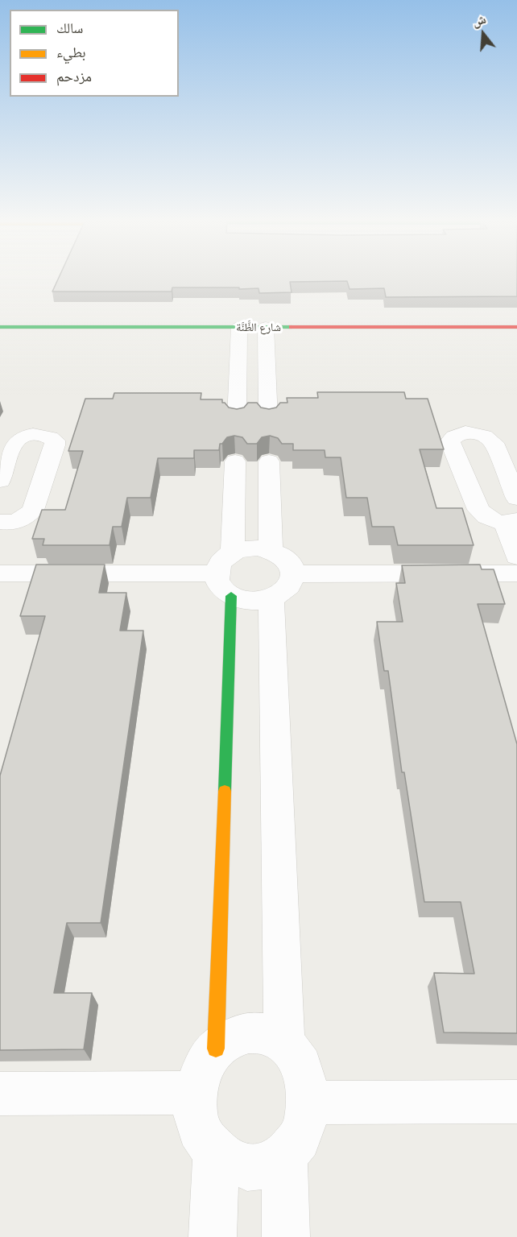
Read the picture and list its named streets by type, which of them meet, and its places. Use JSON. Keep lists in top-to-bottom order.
{
  "streets": {
    "street": ["شارع الظَّنَّة"]
  },
  "legend": ["سالك", "بطيء", "مزدحم"],
  "north": "top"
}
